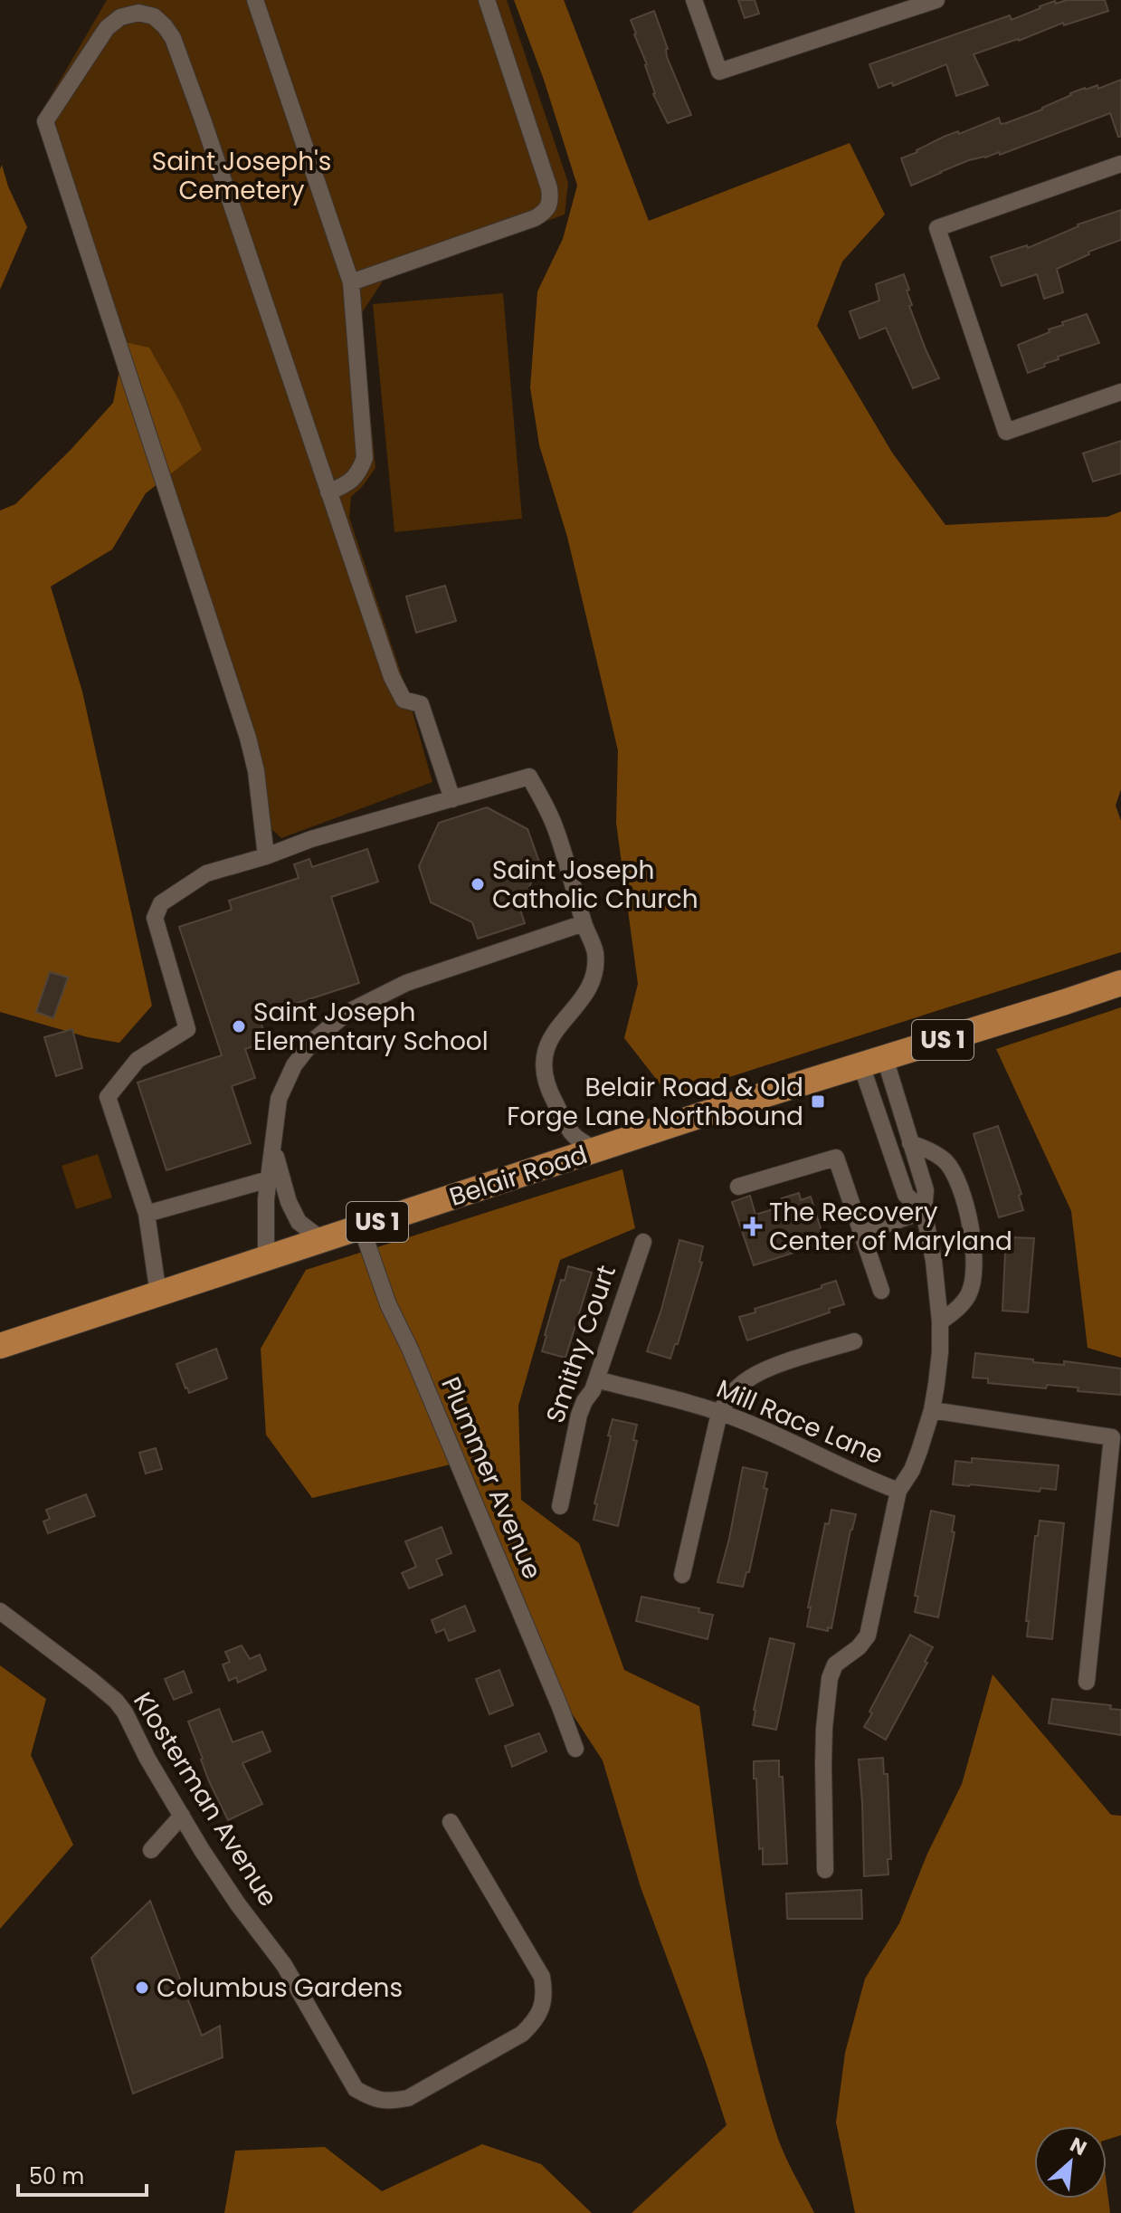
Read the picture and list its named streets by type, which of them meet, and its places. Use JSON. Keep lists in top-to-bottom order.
{
  "streets": {
    "highway": ["US 1", "Belair Road"],
    "street": [
      "Smithy Court",
      "Mill Race Lane",
      "Plummer Avenue",
      "Klosterman Avenue"
    ]
  },
  "crossings": [
    ["Belair Road", "Plummer Avenue"],
    ["Smithy Court", "Mill Race Lane"]
  ],
  "parks": ["Saint Joseph's Cemetery"],
  "places": {
    "other": ["Saint Joseph Catholic Church", "Saint Joseph Elementary School", "Columbus Gardens"],
    "transit": ["Belair Road & Old Forge Lane Northbound"],
    "health": ["The Recovery Center of Maryland"]
  },
  "scale_bar": "50 m",
  "north": "top right"
}
